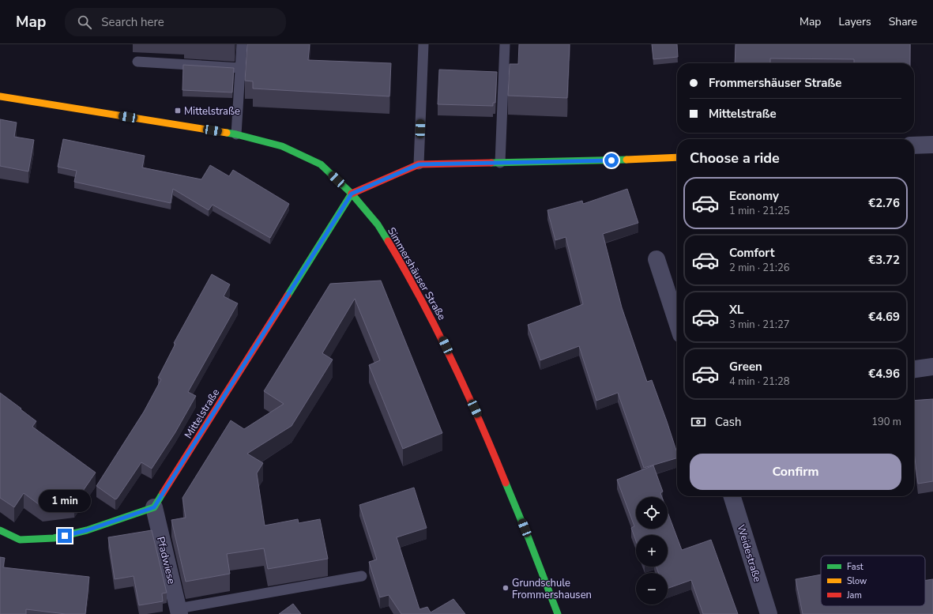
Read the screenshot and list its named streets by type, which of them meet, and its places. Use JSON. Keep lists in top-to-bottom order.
{
  "streets": {
    "street": [
      "Simmershäuser Straße",
      "Mittelstraße",
      "Weidestraße",
      "Pfadwiese"
    ]
  },
  "crossings": [
    ["Simmershäuser Straße", "Mittelstraße"],
    ["Mittelstraße", "Pfadwiese"]
  ],
  "places": {
    "transit": ["Mittelstraße"],
    "other": ["Grundschule Frommershausen"]
  },
  "legend": ["Fast", "Slow", "Jam"],
  "page": {
    "header": "Map",
    "search": "Search here",
    "nav": ["Map", "Layers", "Share"],
    "banner": ["Frommershäuser Straße", "Mittelstraße"],
    "heading": "Choose a ride",
    "list": [
      {
        "name": "Economy",
        "note": "1 min · 21:25",
        "value": "€2.76"
      },
      {
        "name": "Comfort",
        "note": "2 min · 21:26",
        "value": "€3.72"
      },
      {
        "name": "XL",
        "note": "3 min · 21:27",
        "value": "€4.69"
      },
      {
        "name": "Green",
        "note": "4 min · 21:28",
        "value": "€4.96"
      }
    ],
    "pay": ["Cash", "190 m"],
    "buttons": "Confirm",
    "bubble": "1 min",
    "map_buttons": ["+", "−"]
  }
}
